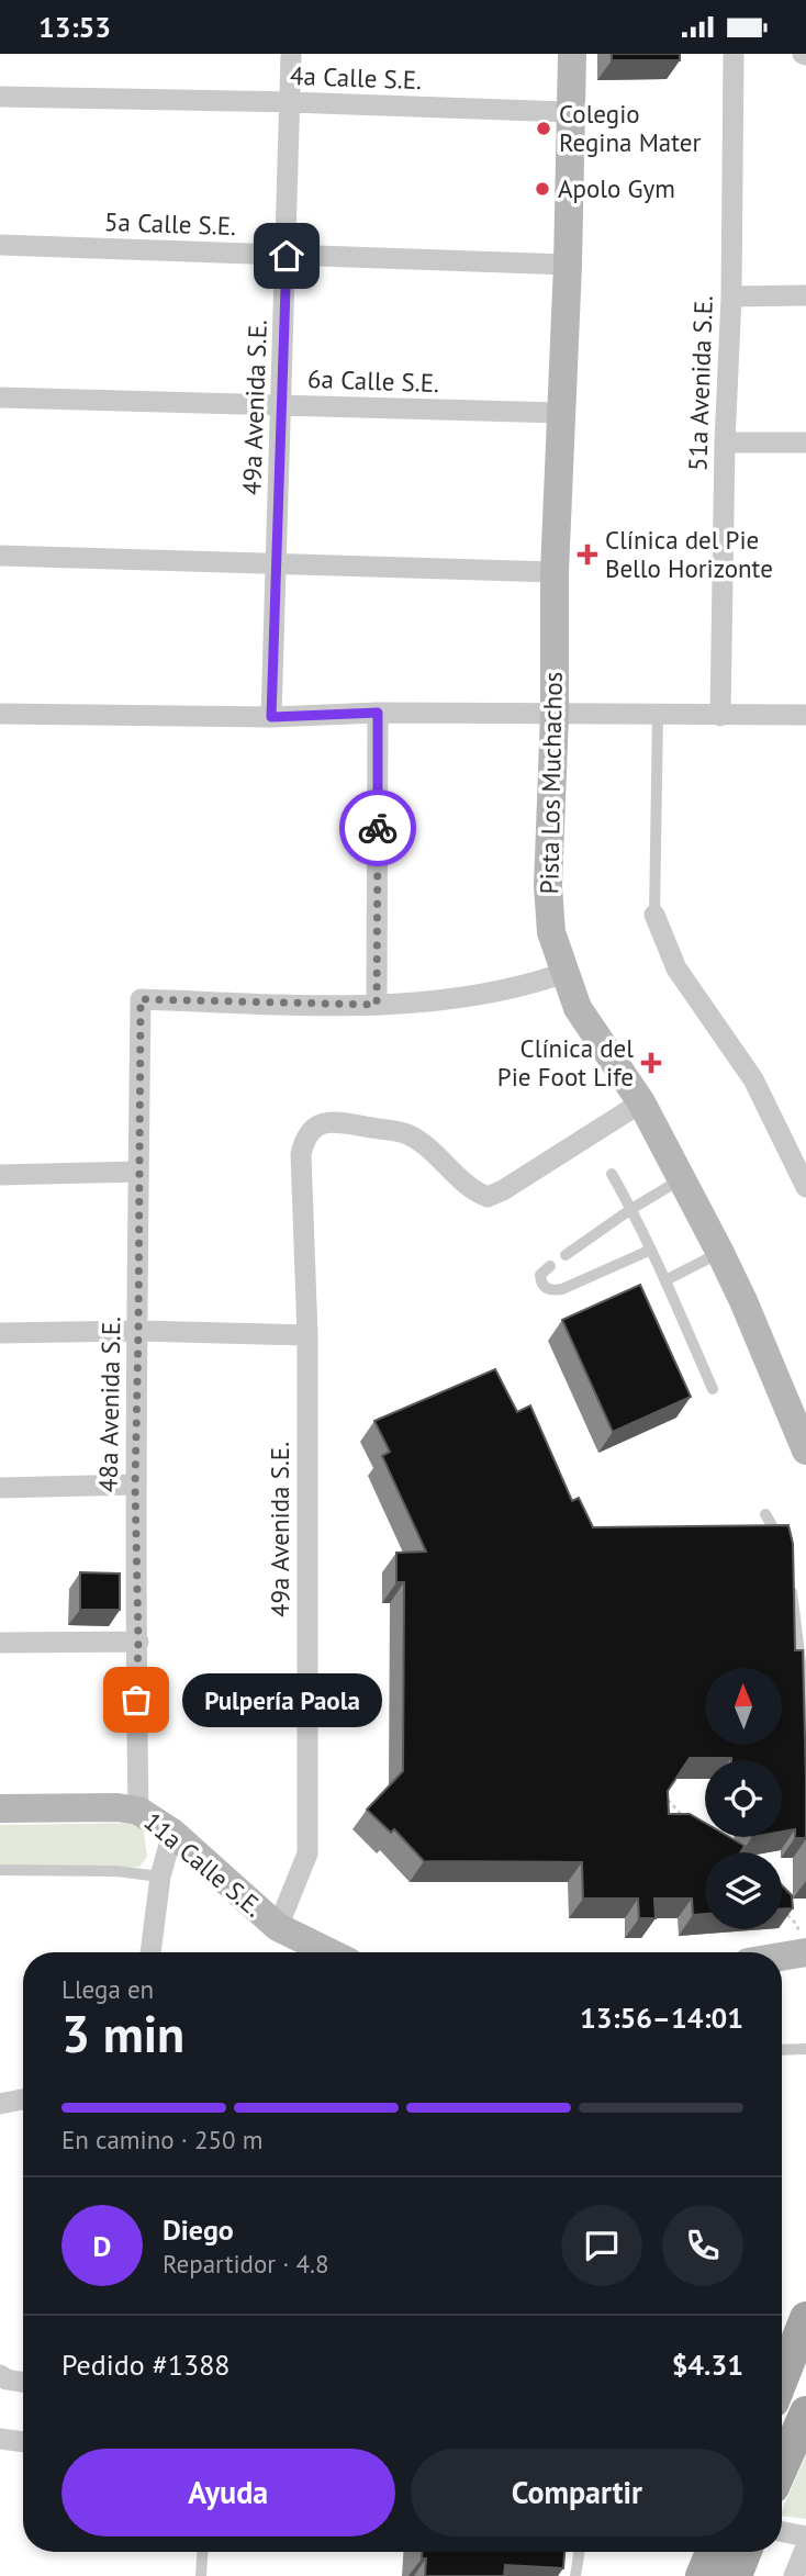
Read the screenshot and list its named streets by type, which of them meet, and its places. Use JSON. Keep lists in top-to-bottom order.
{
  "streets": {
    "street": [
      "4a Calle S.E.",
      "5a Calle S.E.",
      "6a Calle S.E.",
      "51a Avenida S.E.",
      "49a Avenida S.E.",
      "Pista Los Muchachos",
      "48a Avenida S.E.",
      "11a Calle S.E."
    ]
  },
  "crossings": [
    ["4a Calle S.E.", "49a Avenida S.E."],
    ["4a Calle S.E.", "Pista Los Muchachos"],
    ["5a Calle S.E.", "49a Avenida S.E."],
    ["5a Calle S.E.", "Pista Los Muchachos"],
    ["6a Calle S.E.", "49a Avenida S.E."],
    ["6a Calle S.E.", "Pista Los Muchachos"],
    ["49a Avenida S.E.", "Pista Los Muchachos"],
    ["49a Avenida S.E.", "11a Calle S.E."],
    ["48a Avenida S.E.", "11a Calle S.E."]
  ],
  "places": {
    "other": ["Colegio Regina Mater", "Apolo Gym", "Pulpería Paola"],
    "health": ["Clínica del Pie Bello Horizonte", "Clínica del Pie Foot Life"]
  },
  "north": "top",
  "page": {
    "status": "13:53",
    "bubble": "Pulpería Paola",
    "heading": ["3 min", "Llega en", "13:56–14:01"],
    "panel": [
      "Diego",
      "Repartidor · 4.8",
      "Pedido #1388",
      "$4.31"
    ],
    "bar": "En camino · 250 m",
    "round": "D",
    "buttons": ["Ayuda", "Compartir"]
  }
}
